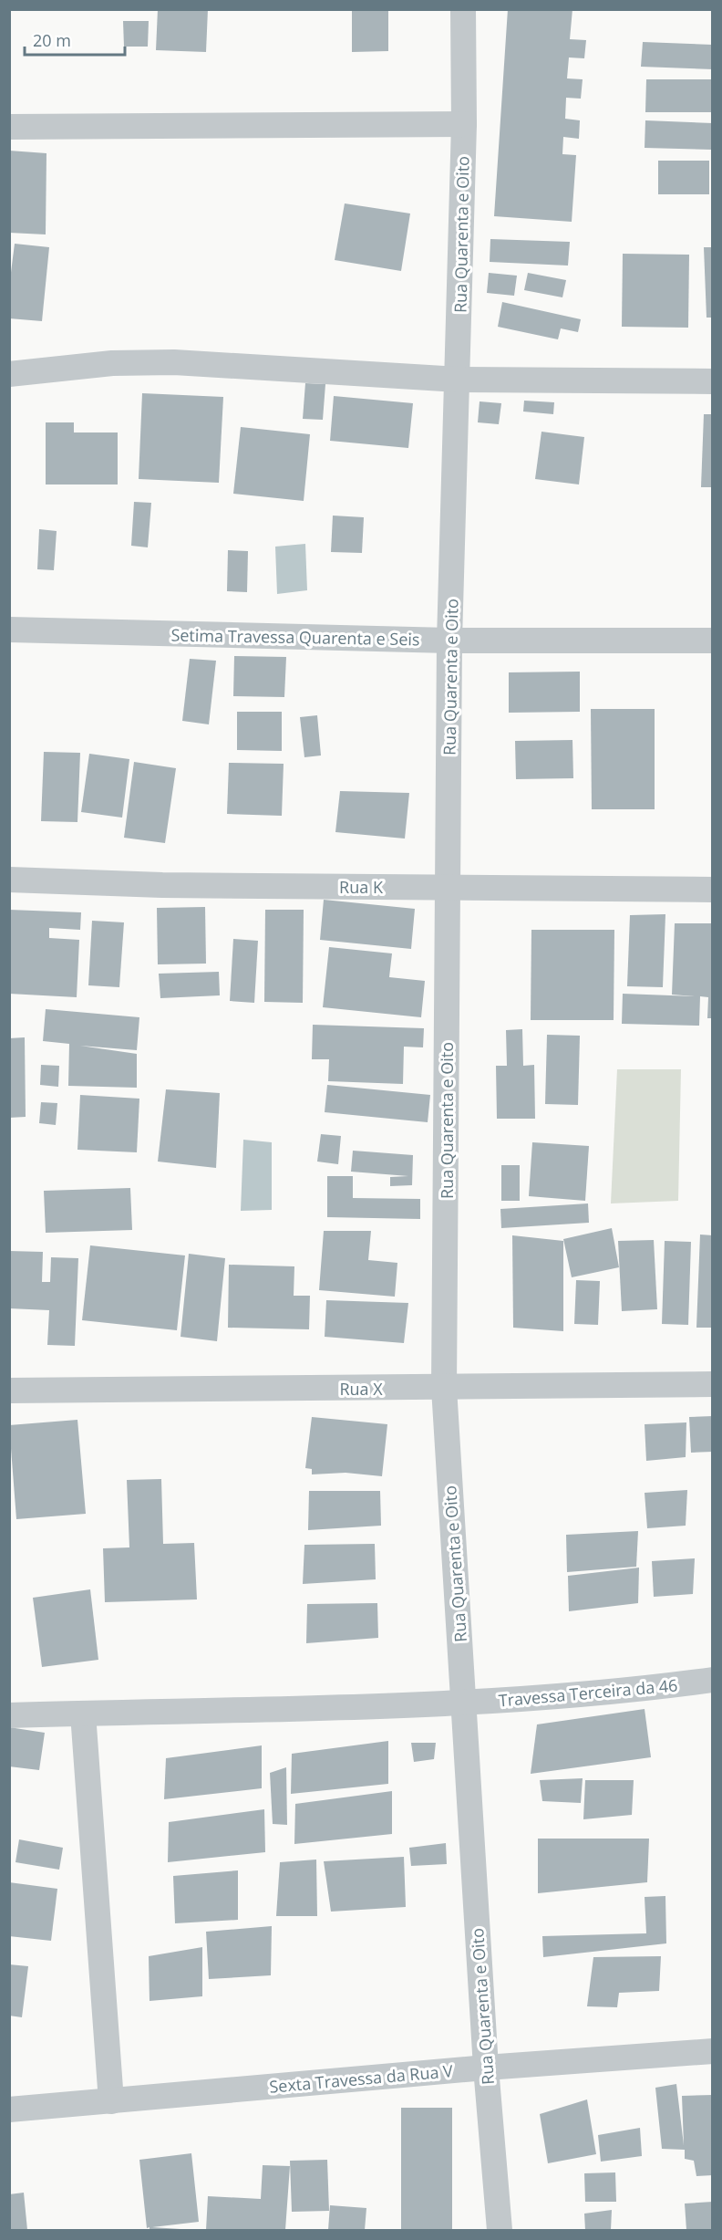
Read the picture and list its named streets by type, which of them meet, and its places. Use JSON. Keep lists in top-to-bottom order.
{
  "streets": {
    "street": [
      "Rua Quarenta e Oito",
      "Setima Travessa Quarenta e Seis",
      "Rua K",
      "Rua X",
      "Travessa Terceira da 46",
      "Sexta Travessa da Rua V"
    ]
  },
  "crossings": [
    ["Rua Quarenta e Oito", "Setima Travessa Quarenta e Seis"],
    ["Rua Quarenta e Oito", "Rua K"],
    ["Rua Quarenta e Oito", "Rua X"],
    ["Rua Quarenta e Oito", "Travessa Terceira da 46"],
    ["Rua Quarenta e Oito", "Sexta Travessa da Rua V"]
  ],
  "scale_bar": "20 m"
}
